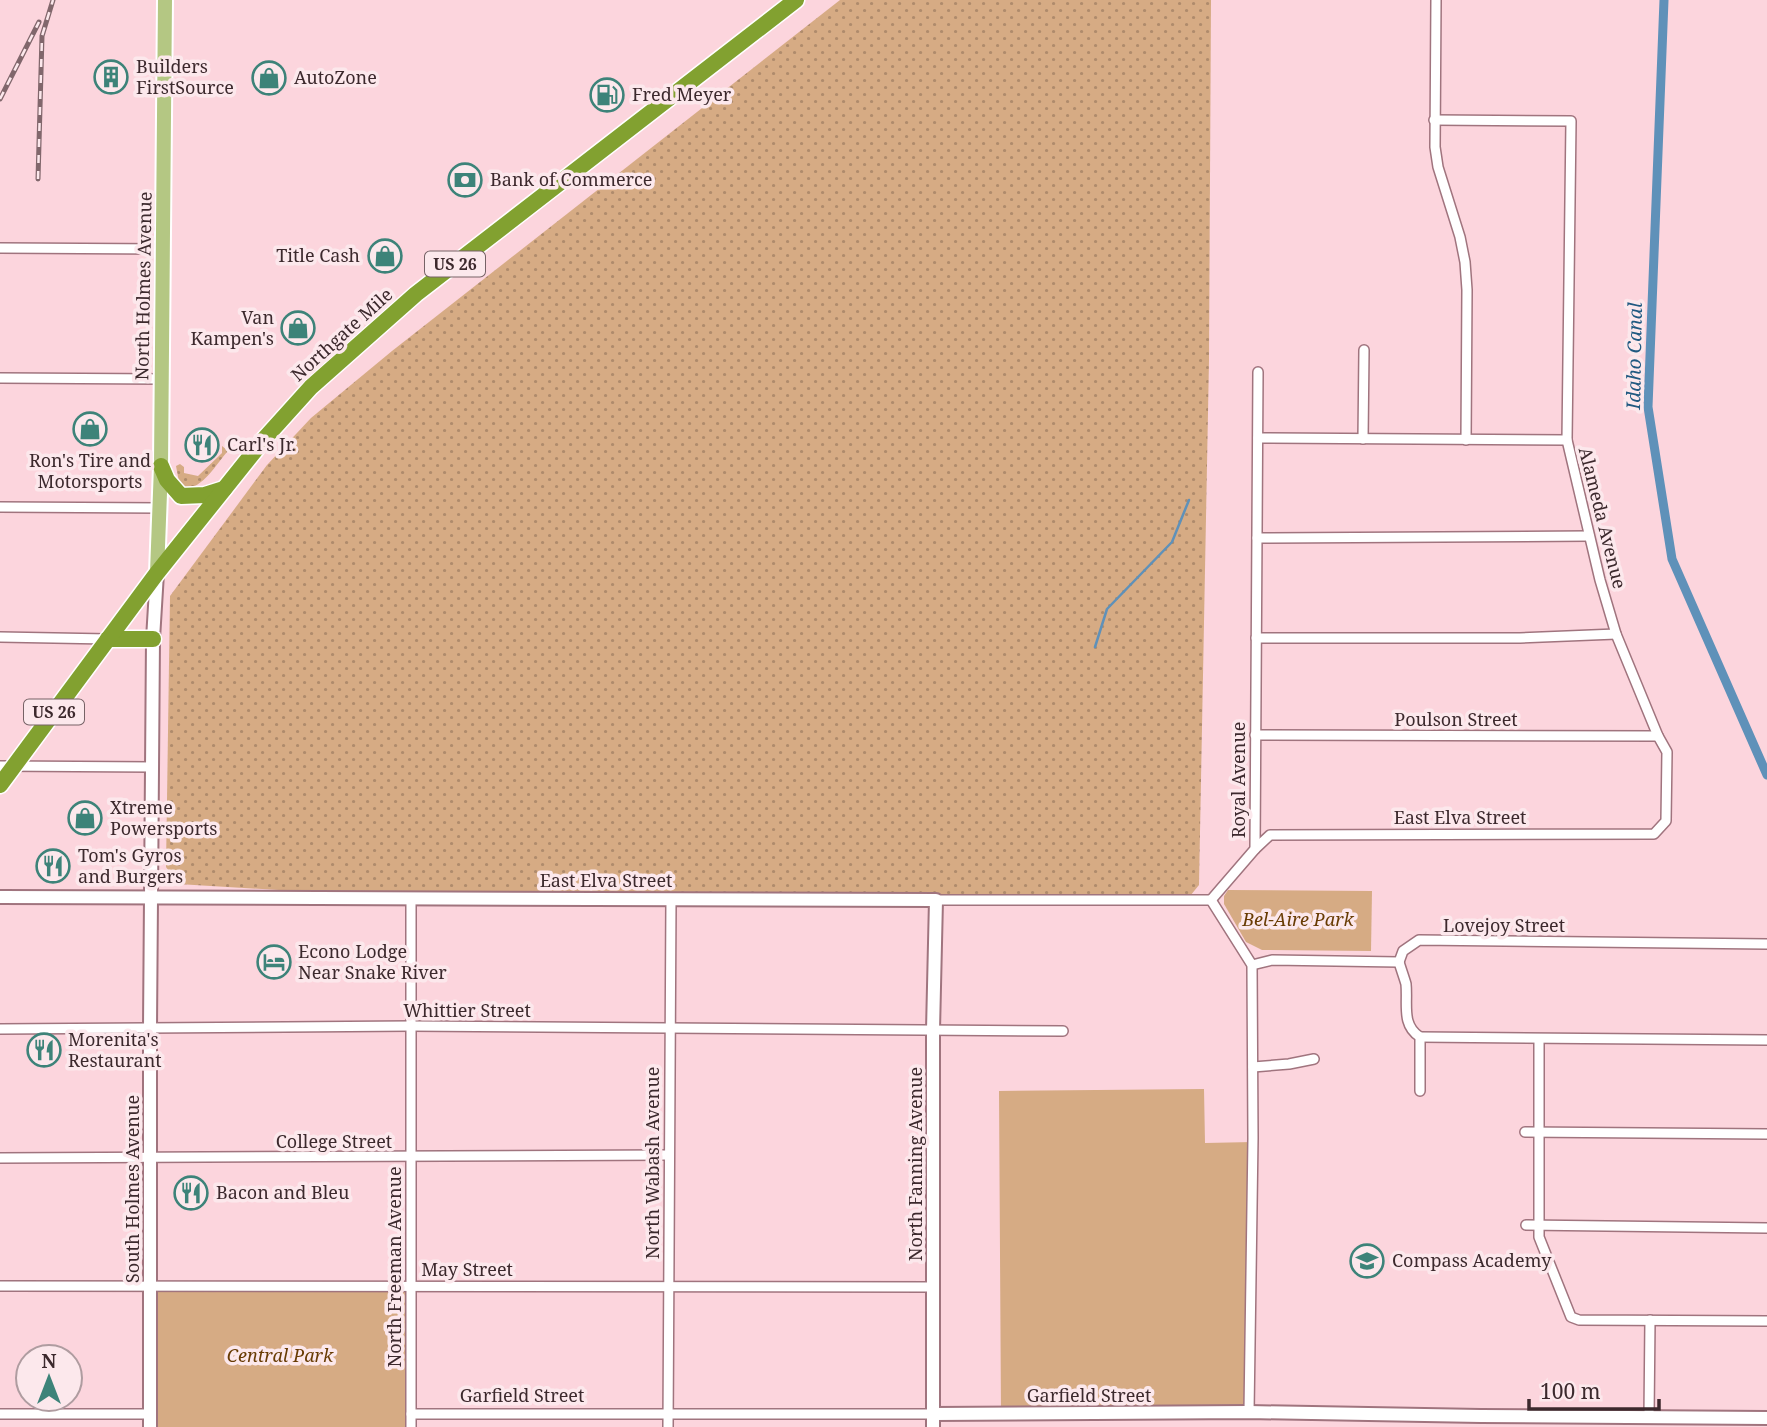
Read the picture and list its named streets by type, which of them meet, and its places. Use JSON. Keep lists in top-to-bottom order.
{
  "streets": {
    "highway": ["US 26", "Northgate Mile"],
    "main road": ["North Holmes Avenue"],
    "street": [
      "Alameda Avenue",
      "Poulson Street",
      "Royal Avenue",
      "East Elva Street",
      "Lovejoy Street",
      "Whittier Street",
      "College Street",
      "North Wabash Avenue",
      "North Fanning Avenue",
      "South Holmes Avenue",
      "North Freeman Avenue",
      "May Street",
      "Garfield Street"
    ]
  },
  "crossings": [
    ["North Holmes Avenue", "Northgate Mile"],
    ["North Holmes Avenue", "South Holmes Avenue"],
    ["Northgate Mile", "South Holmes Avenue"],
    ["Alameda Avenue", "Poulson Street"],
    ["Alameda Avenue", "East Elva Street"],
    ["Poulson Street", "Royal Avenue"],
    ["Royal Avenue", "East Elva Street"],
    ["East Elva Street", "North Wabash Avenue"],
    ["East Elva Street", "North Fanning Avenue"],
    ["East Elva Street", "South Holmes Avenue"],
    ["East Elva Street", "North Freeman Avenue"],
    ["Whittier Street", "North Wabash Avenue"],
    ["Whittier Street", "North Fanning Avenue"],
    ["Whittier Street", "South Holmes Avenue"],
    ["Whittier Street", "North Freeman Avenue"],
    ["College Street", "North Wabash Avenue"],
    ["College Street", "South Holmes Avenue"],
    ["College Street", "North Freeman Avenue"],
    ["North Wabash Avenue", "May Street"],
    ["North Wabash Avenue", "Garfield Street"],
    ["North Fanning Avenue", "May Street"],
    ["North Fanning Avenue", "Garfield Street"],
    ["South Holmes Avenue", "May Street"],
    ["North Freeman Avenue", "May Street"],
    ["North Freeman Avenue", "Garfield Street"]
  ],
  "water": ["Idaho Canal"],
  "parks": ["Bel-Aire Park", "Central Park"],
  "places": {
    "building": ["Builders FirstSource"],
    "shop": [
      "AutoZone",
      "Title Cash",
      "Van Kampen's",
      "Ron's Tire and Motorsports",
      "Xtreme Powersports"
    ],
    "fuel station": ["Fred Meyer"],
    "bank": ["Bank of Commerce"],
    "restaurant": [
      "Carl's Jr.",
      "Tom's Gyros and Burgers",
      "Morenita's Restaurant",
      "Bacon and Bleu"
    ],
    "hotel": ["Econo Lodge Near Snake River"],
    "school or university": ["Compass Academy"]
  },
  "scale_bar": "100 m",
  "north": "top"
}
